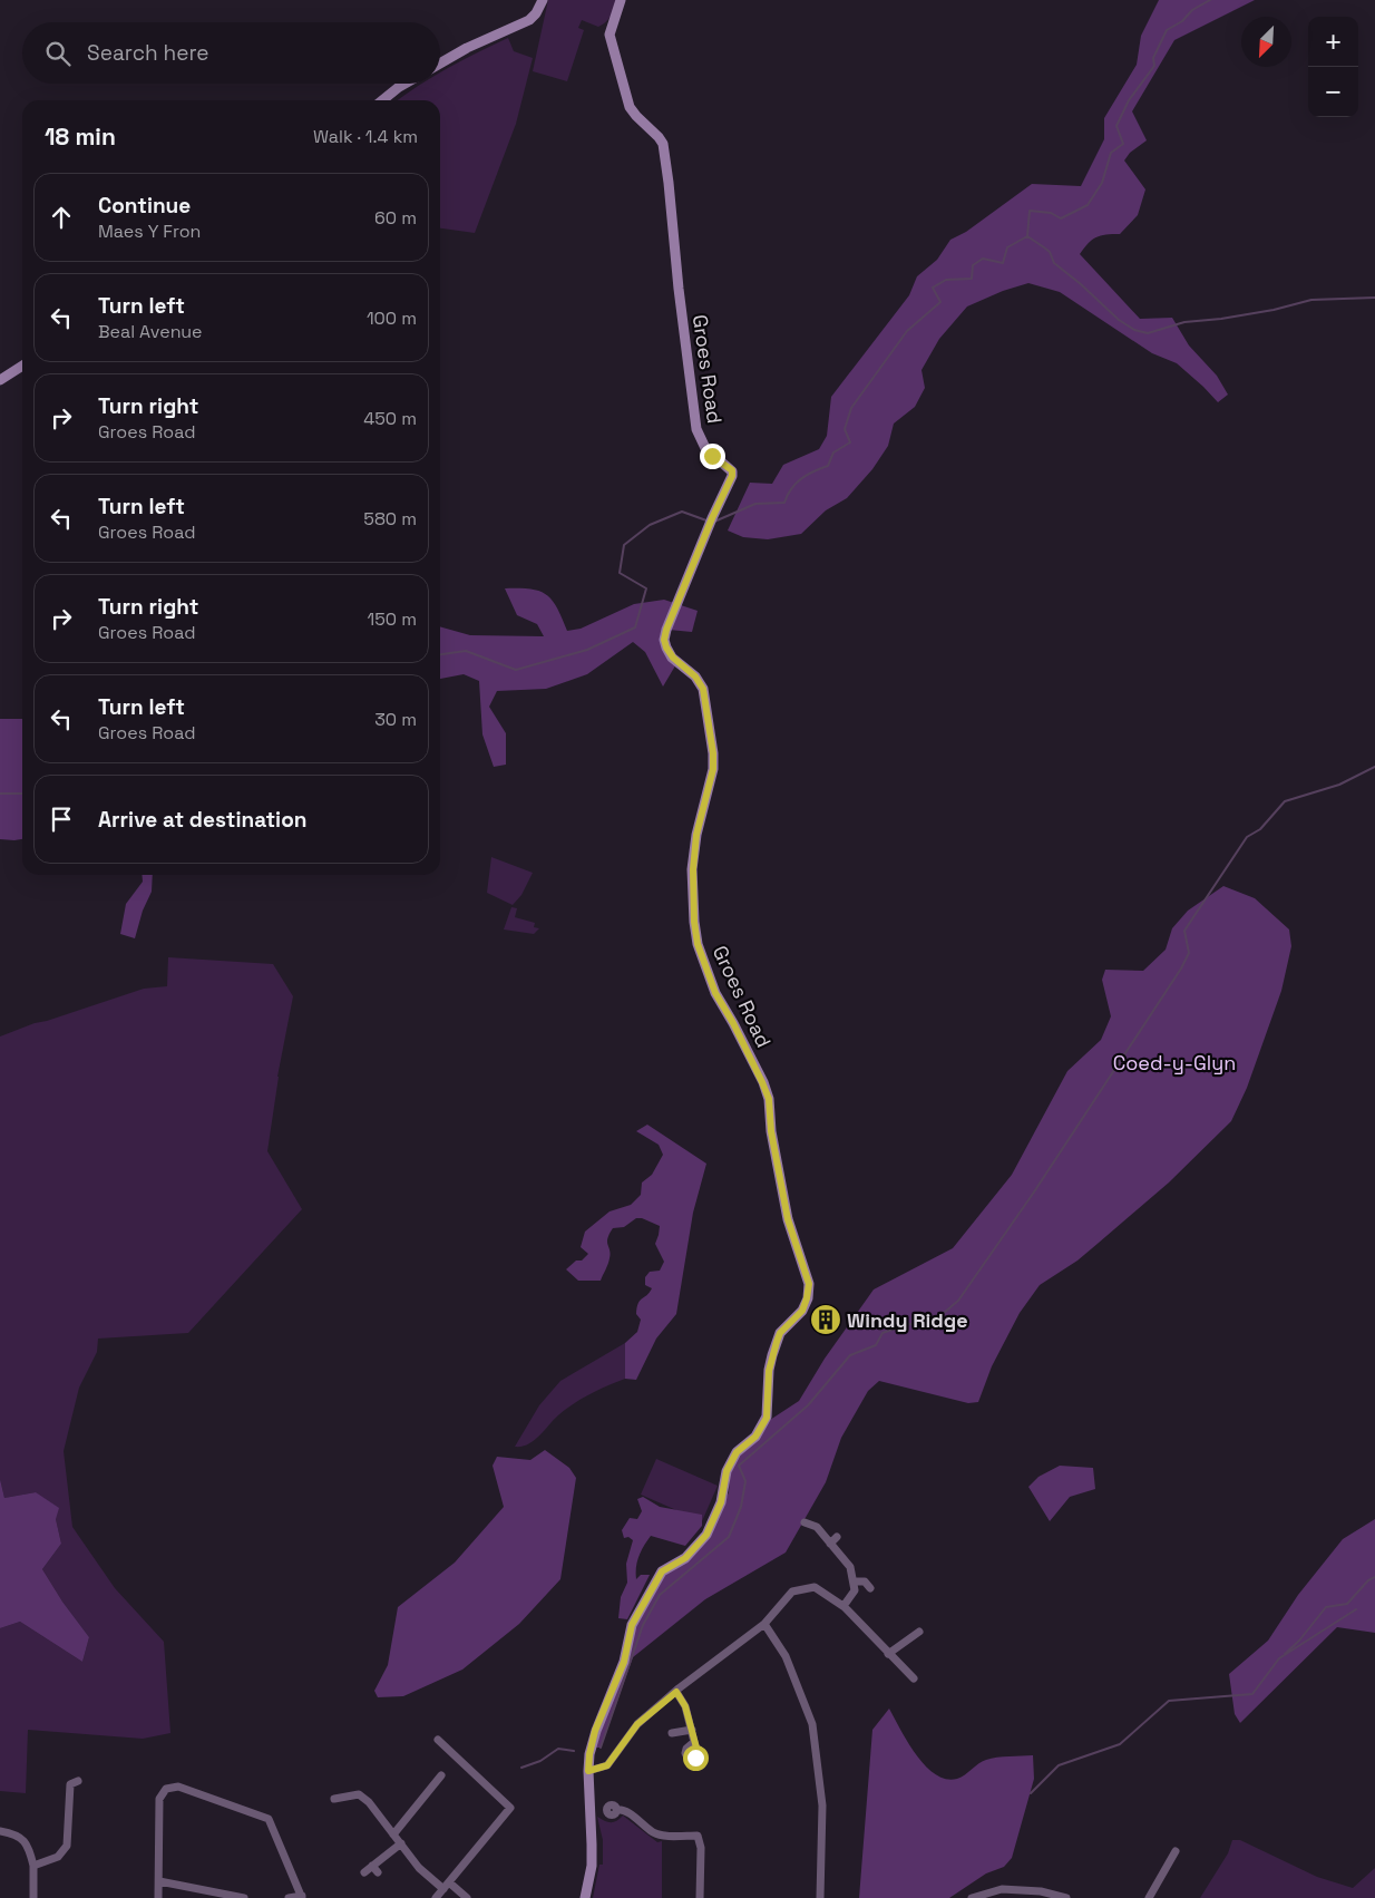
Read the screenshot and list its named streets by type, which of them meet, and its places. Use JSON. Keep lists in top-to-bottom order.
{
  "streets": {
    "street": ["Groes Road"]
  },
  "parks": ["Coed-y-Glyn"],
  "places": {
    "building": ["Windy Ridge"]
  },
  "north": "bottom left",
  "page": {
    "map_buttons": ["+", "−"],
    "search": "Search here",
    "heading": ["18 min", "Walk · 1.4 km"],
    "list": [
      ["Continue", "Maes Y Fron", "60 m"],
      ["Turn left", "Beal Avenue", "100 m"],
      ["Turn right", "Groes Road", "450 m"],
      ["Turn left", "Groes Road", "580 m"],
      ["Turn right", "Groes Road", "150 m"],
      ["Turn left", "Groes Road", "30 m"],
      "Arrive at destination"
    ]
  }
}
